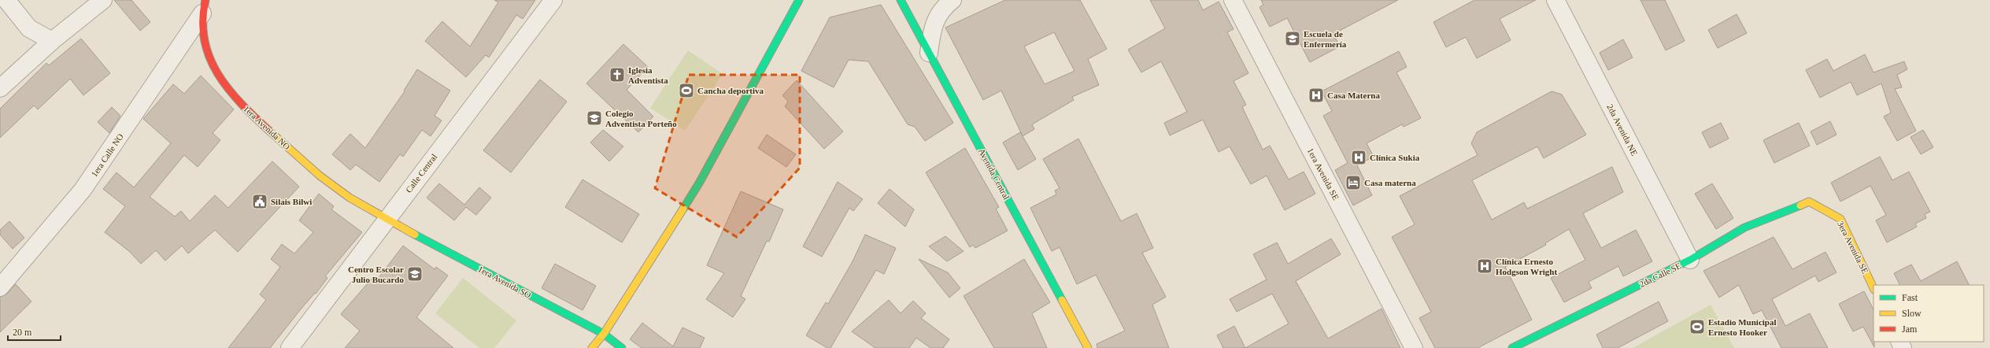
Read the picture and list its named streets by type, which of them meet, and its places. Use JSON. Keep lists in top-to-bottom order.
{
  "streets": {
    "street": [
      "1era Avenida NO",
      "2da Avenida NE",
      "1era Calle NO",
      "Calle Central",
      "Avenida Central",
      "1era Avenida SE",
      "3era Avenida SE",
      "2da Calle SE",
      "1era Avenida SO"
    ]
  },
  "crossings": [
    ["1era Avenida NO", "1era Calle NO"],
    ["1era Avenida NO", "Calle Central"],
    ["1era Avenida NO", "1era Avenida SO"],
    ["2da Avenida NE", "2da Calle SE"],
    ["Calle Central", "1era Avenida SO"],
    ["3era Avenida SE", "2da Calle SE"]
  ],
  "places": {
    "school or university": ["Escuela de Enfermería", "Colegio Adventista Porteño", "Centro Escolar Julio Bucardo"],
    "church": ["Iglesia Adventista"],
    "sports": ["Cancha deportiva", "Estadio Municipal Ernesto Hooker"],
    "hospital": ["Casa Materna", "Clínica Sukia", "Clínica Ernesto Hodgson Wright"],
    "hotel": ["Casa materna"],
    "public building": ["Silais Bilwi"]
  },
  "legend": ["Fast", "Slow", "Jam"],
  "scale_bar": "20 m"
}
